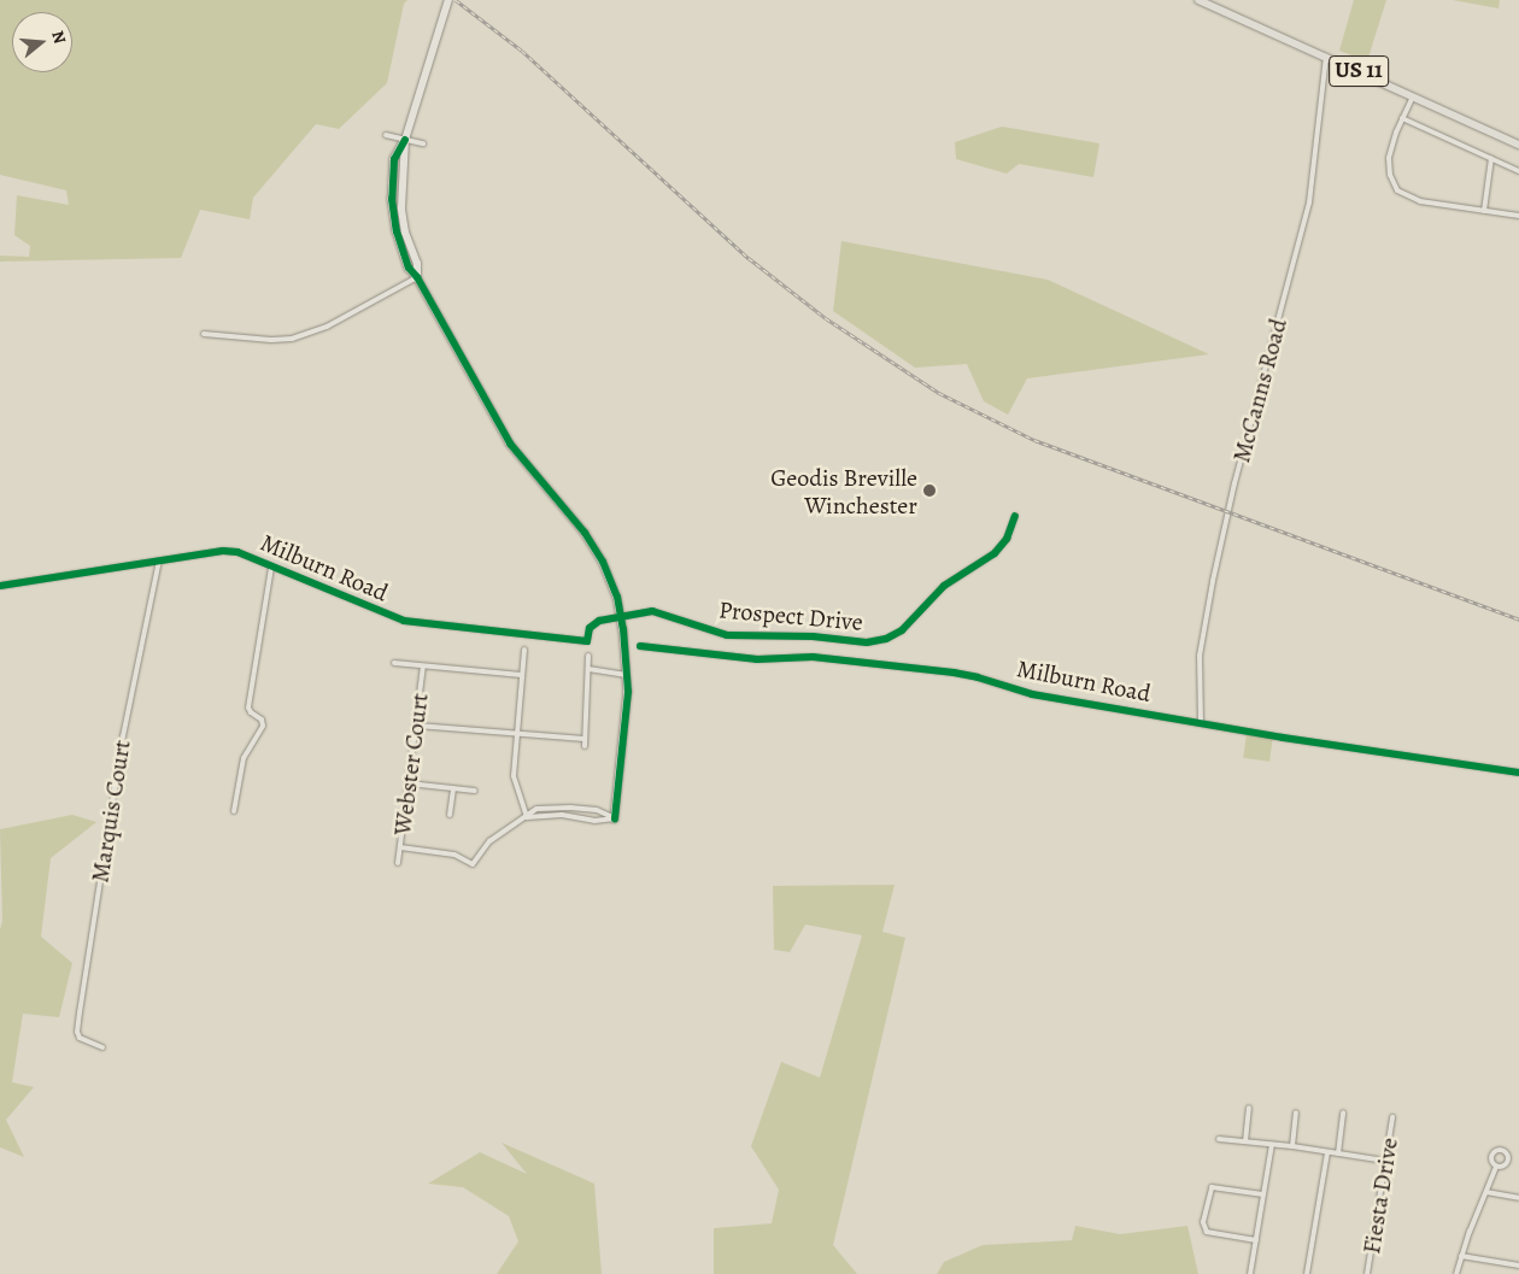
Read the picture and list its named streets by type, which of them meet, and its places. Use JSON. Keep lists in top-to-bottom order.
{
  "streets": {
    "main road": ["US 11"],
    "street": [
      "McCanns Road",
      "Milburn Road",
      "Prospect Drive",
      "Webster Court",
      "Marquis Court",
      "Fiesta Drive"
    ]
  },
  "crossings": [
    ["US 11", "McCanns Road"],
    ["McCanns Road", "Milburn Road"],
    ["Milburn Road", "Prospect Drive"],
    ["Milburn Road", "Marquis Court"]
  ],
  "places": ["Geodis Breville Winchester"],
  "north": "right"
}
